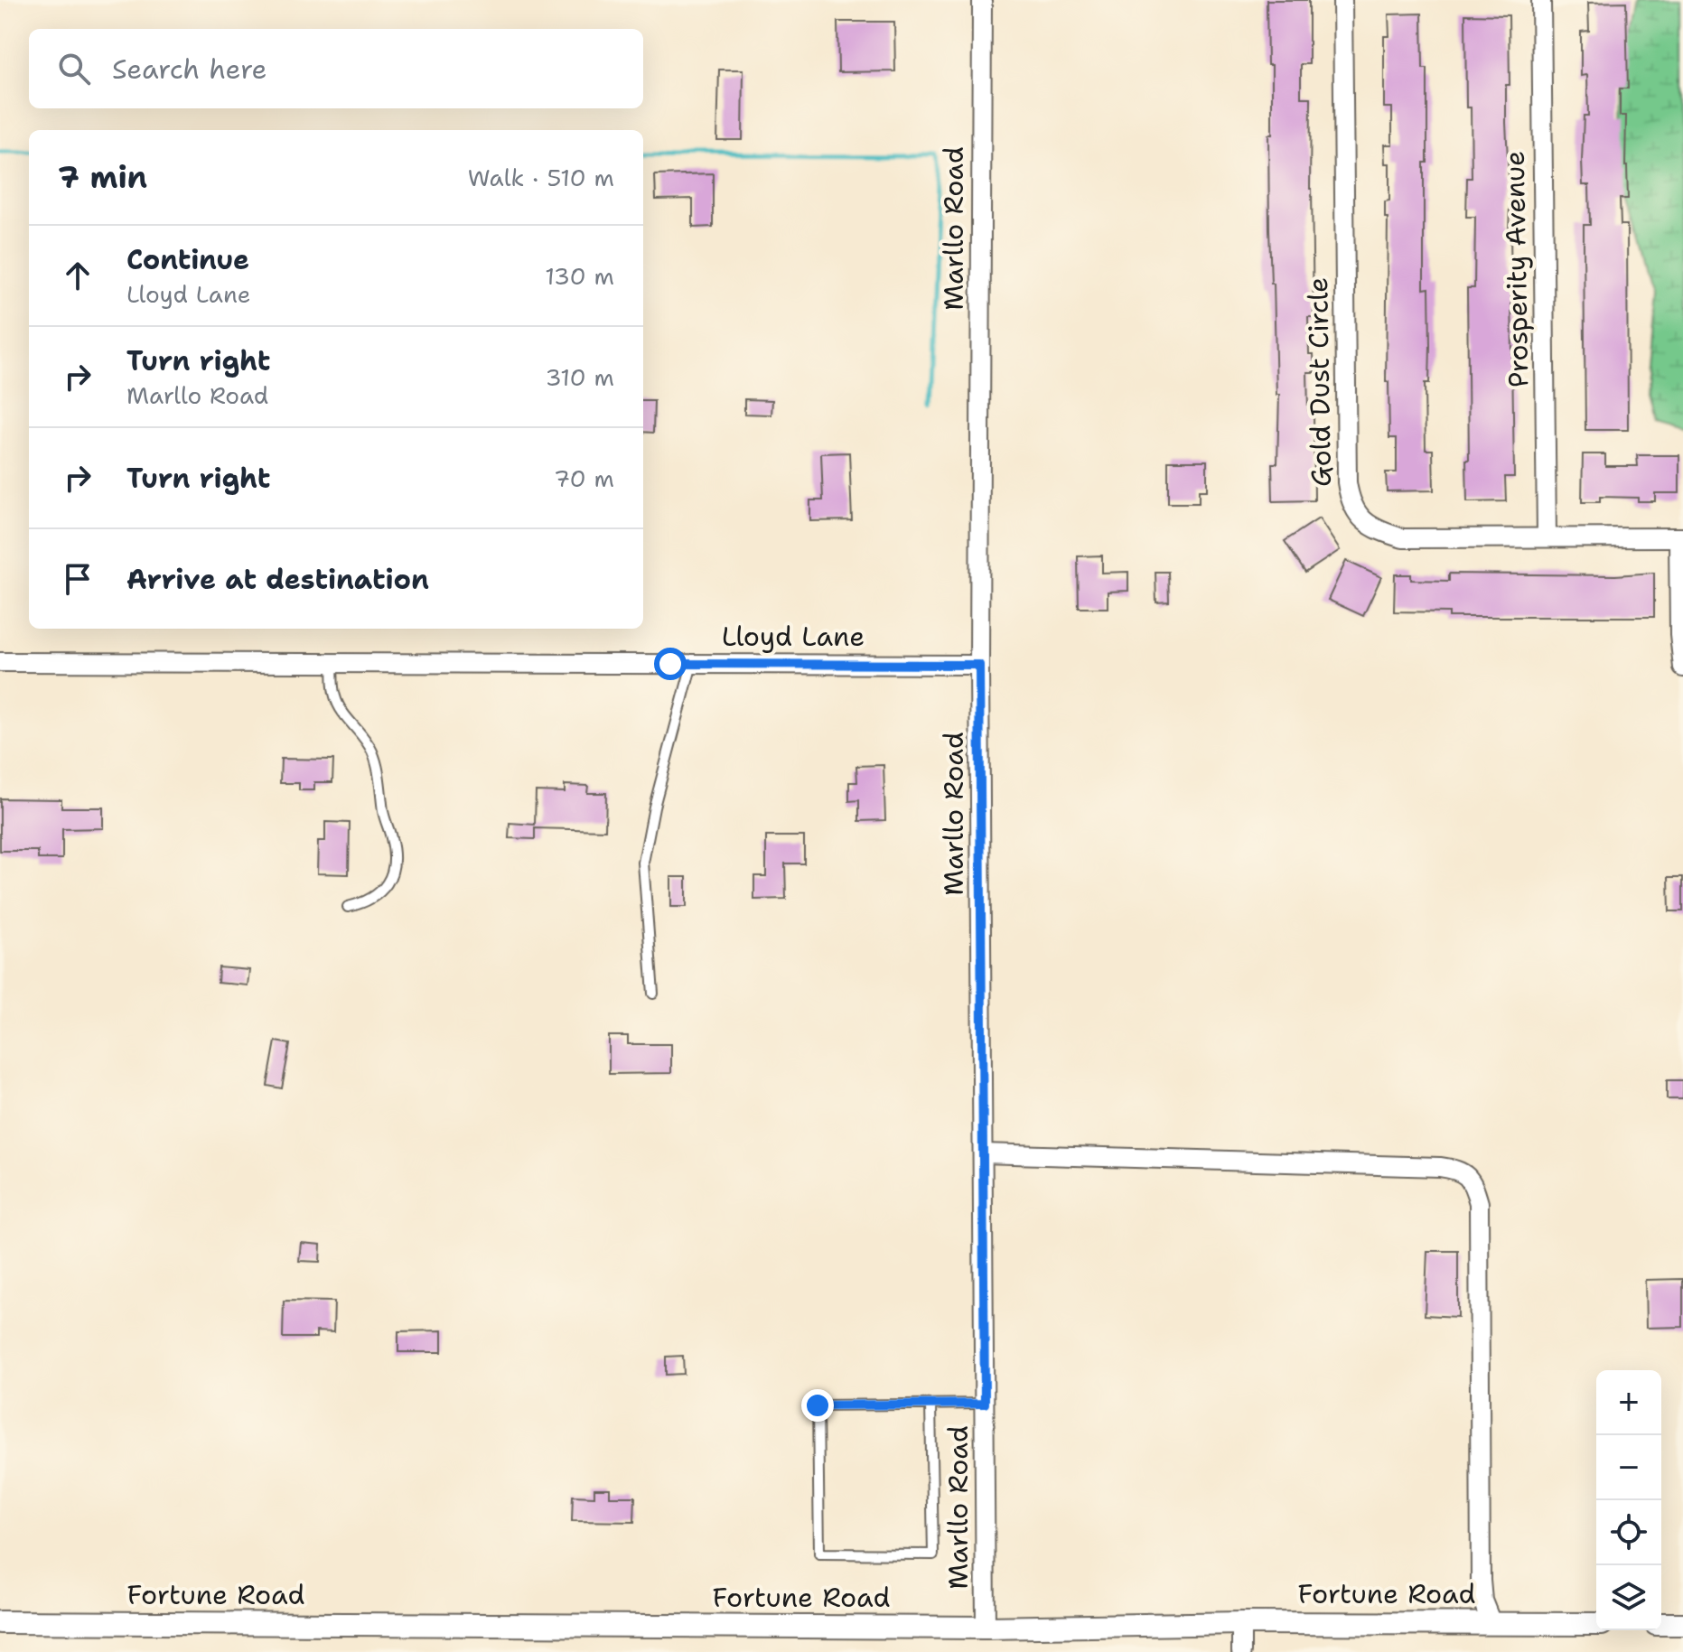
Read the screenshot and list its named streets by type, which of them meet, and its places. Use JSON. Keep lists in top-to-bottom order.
{
  "streets": {
    "street": [
      "Marllo Road",
      "Prosperity Avenue",
      "Gold Dust Circle",
      "Lloyd Lane",
      "Fortune Road"
    ]
  },
  "crossings": [
    ["Marllo Road", "Lloyd Lane"],
    ["Marllo Road", "Fortune Road"],
    ["Prosperity Avenue", "Gold Dust Circle"]
  ],
  "page": {
    "search": "Search here",
    "heading": ["7 min", "Walk · 510 m"],
    "list": [
      ["Continue", "Lloyd Lane", "130 m"],
      ["Turn right", "Marllo Road", "310 m"],
      ["Turn right", "70 m"],
      "Arrive at destination"
    ],
    "map_buttons": ["+", "−"]
  }
}
